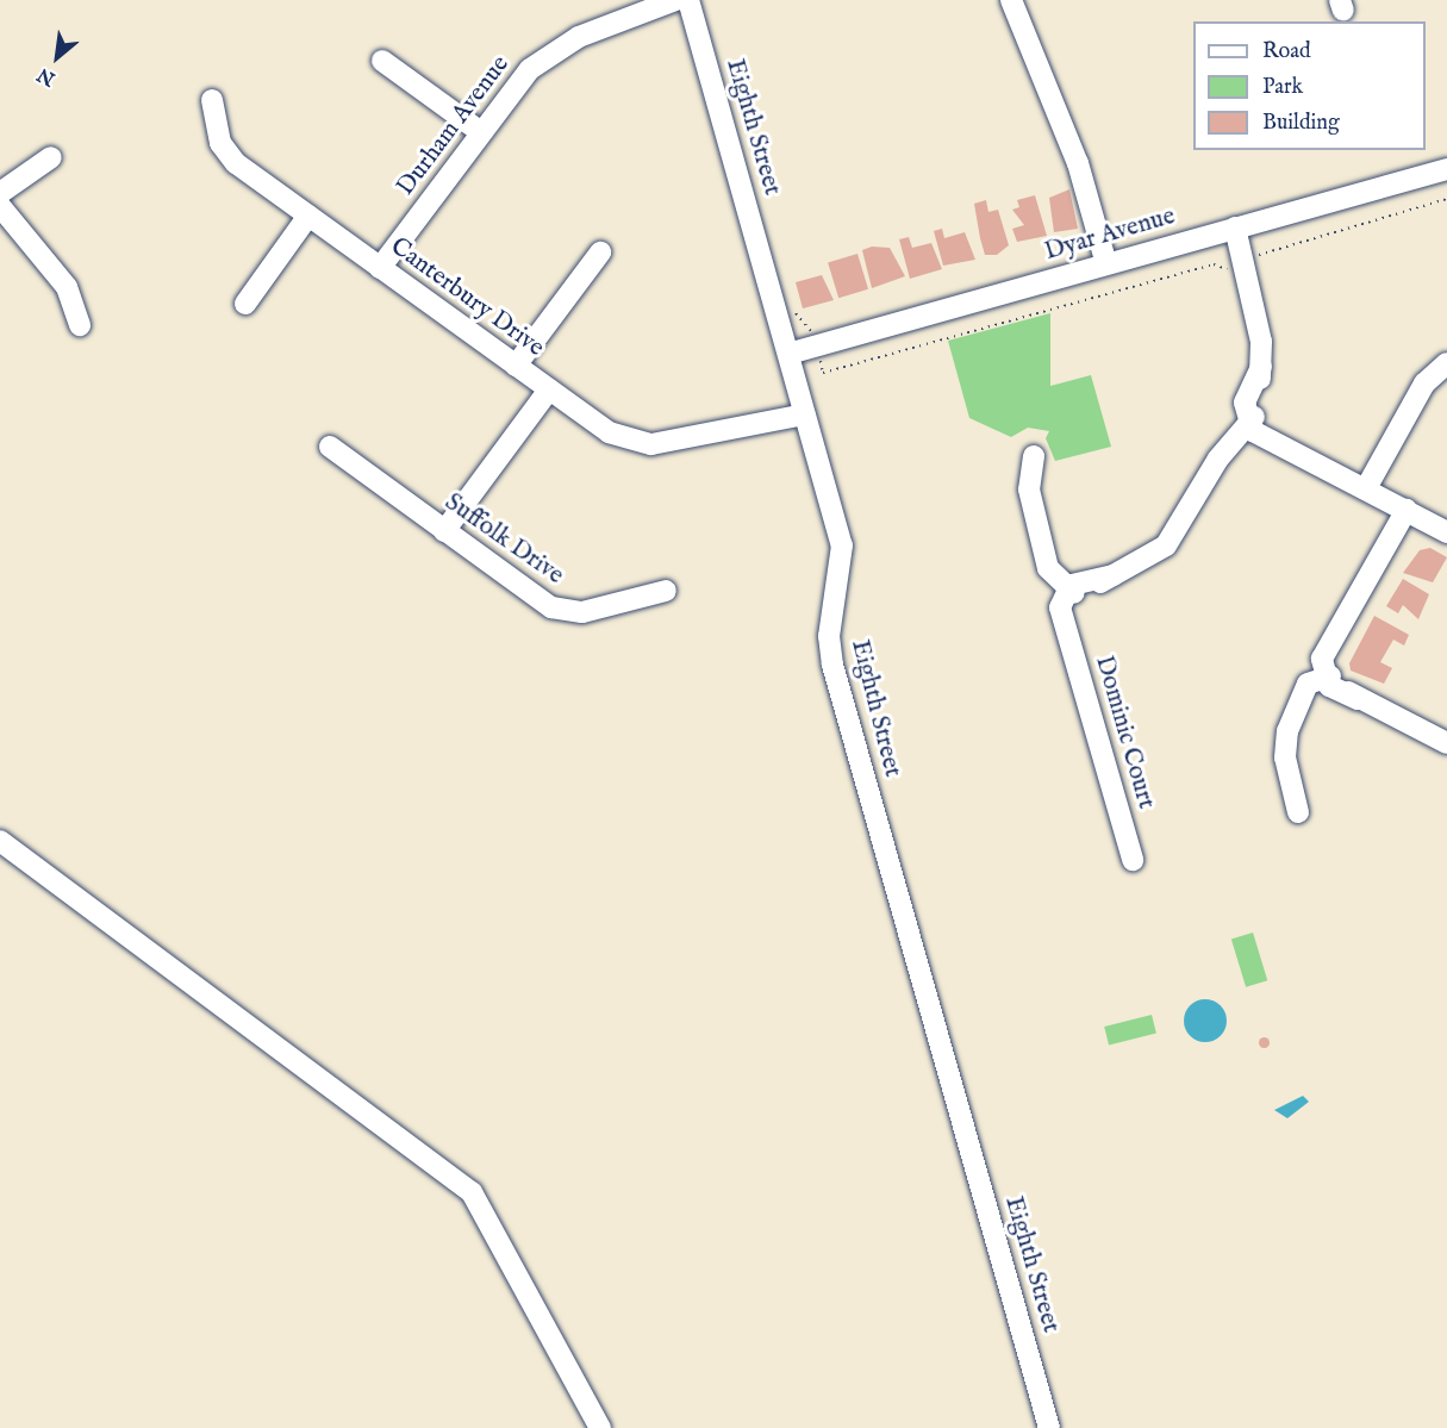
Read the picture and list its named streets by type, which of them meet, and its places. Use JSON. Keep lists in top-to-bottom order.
{
  "streets": {
    "street": [
      "Durham Avenue",
      "Eighth Street",
      "Dyar Avenue",
      "Canterbury Drive",
      "Suffolk Drive",
      "Dominic Court"
    ]
  },
  "crossings": [
    ["Durham Avenue", "Eighth Street"],
    ["Durham Avenue", "Canterbury Drive"],
    ["Eighth Street", "Dyar Avenue"],
    ["Eighth Street", "Canterbury Drive"]
  ],
  "legend": ["Road", "Park", "Building"],
  "north": "bottom left"
}
